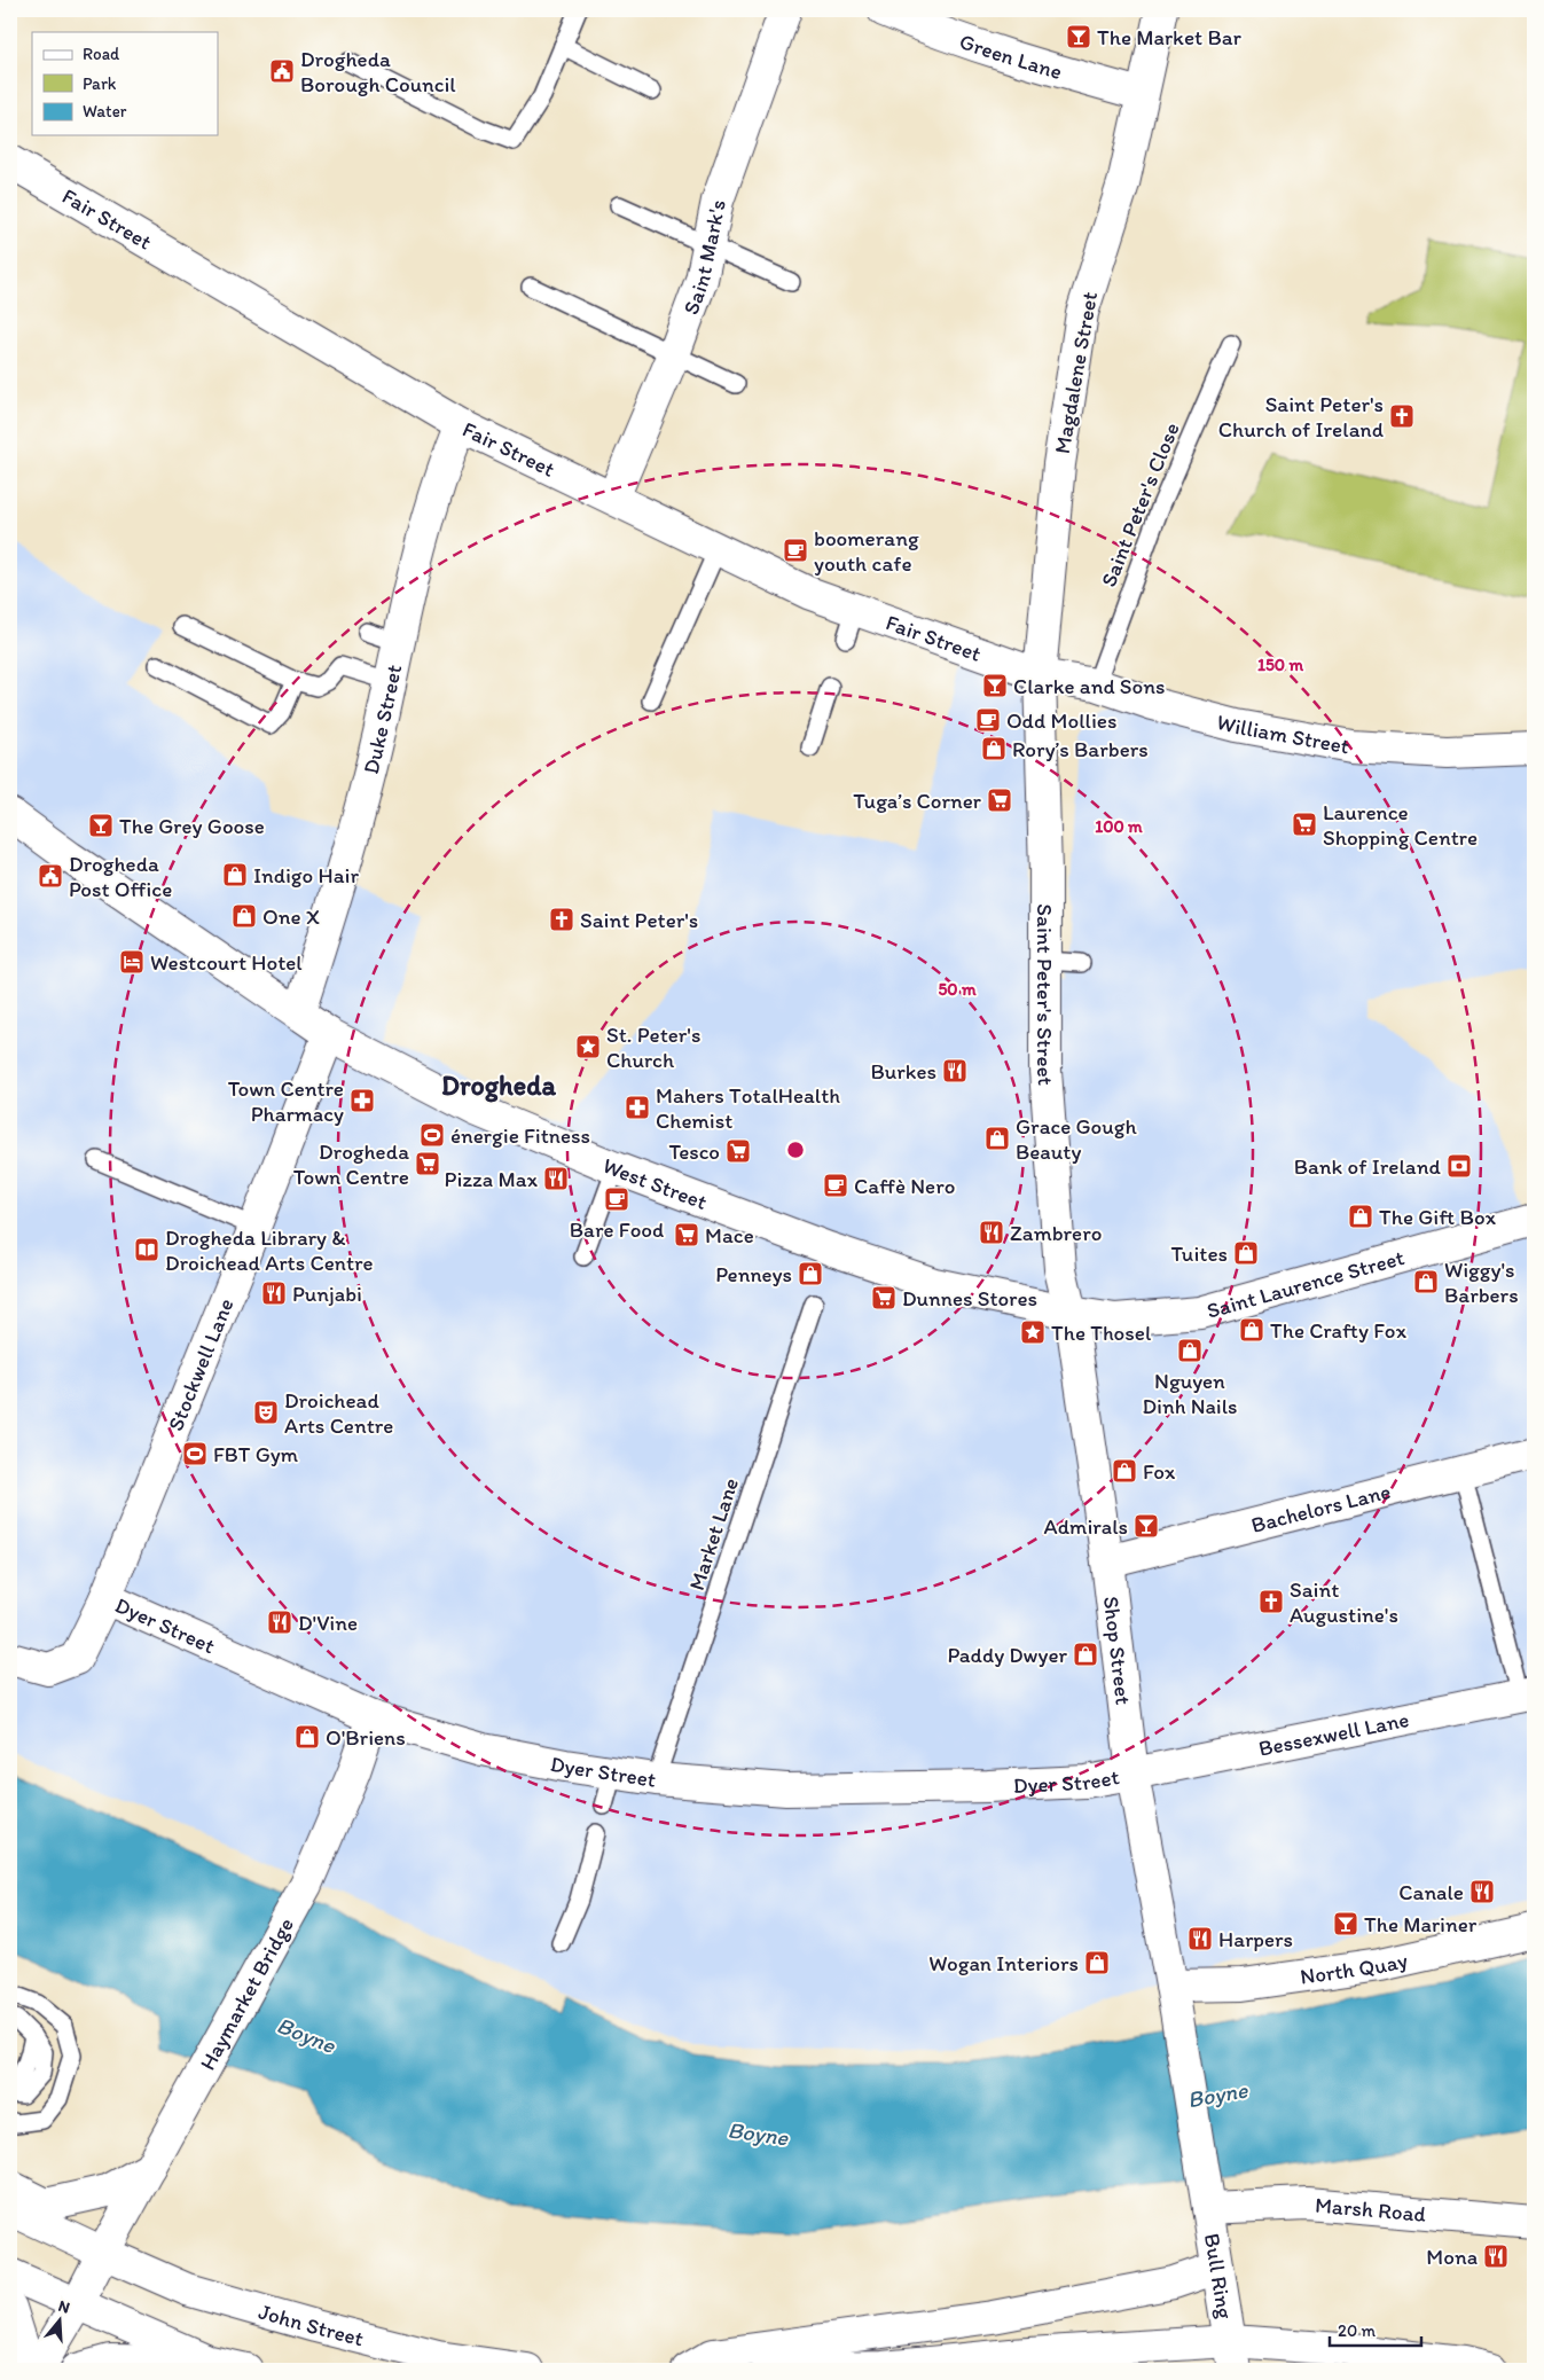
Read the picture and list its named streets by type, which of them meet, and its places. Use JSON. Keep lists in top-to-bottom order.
{
  "streets": {
    "street": [
      "Green Lane",
      "Fair Street",
      "Saint Mark's",
      "Magdalene Street",
      "Duke Street",
      "William Street",
      "Saint Peter's Street",
      "West Street",
      "Saint Laurence Street",
      "Stockwell Lane",
      "Bachelors Lane",
      "Dyer Street",
      "Shop Street",
      "Bessexwell Lane",
      "North Quay",
      "Haymarket Bridge",
      "Marsh Road",
      "Bull Ring",
      "John Street"
    ],
    "lane": ["Saint Peter's Close", "Market Lane"]
  },
  "crossings": [
    ["Green Lane", "Magdalene Street"],
    ["Fair Street", "Saint Mark's"],
    ["Fair Street", "Magdalene Street"],
    ["Fair Street", "Duke Street"],
    ["Fair Street", "William Street"],
    ["Fair Street", "Saint Peter's Street"],
    ["Magdalene Street", "William Street"],
    ["Magdalene Street", "Saint Peter's Street"],
    ["Saint Peter's Close", "William Street"],
    ["Duke Street", "West Street"],
    ["William Street", "Saint Peter's Street"],
    ["Saint Peter's Street", "West Street"],
    ["Saint Peter's Street", "Saint Laurence Street"],
    ["Saint Peter's Street", "Shop Street"],
    ["West Street", "Saint Laurence Street"],
    ["West Street", "Stockwell Lane"],
    ["West Street", "Shop Street"],
    ["Saint Laurence Street", "Shop Street"],
    ["Stockwell Lane", "Dyer Street"],
    ["Bachelors Lane", "Shop Street"],
    ["Market Lane", "Dyer Street"],
    ["Dyer Street", "Shop Street"],
    ["Dyer Street", "Bessexwell Lane"],
    ["Dyer Street", "Haymarket Bridge"],
    ["Shop Street", "Bessexwell Lane"],
    ["Shop Street", "North Quay"],
    ["Shop Street", "Bull Ring"],
    ["North Quay", "Bull Ring"],
    ["Haymarket Bridge", "John Street"],
    ["Marsh Road", "Bull Ring"]
  ],
  "districts": ["Drogheda"],
  "water": ["Boyne"],
  "places": {
    "bar": [
      "The Market Bar",
      "Clarke and Sons",
      "The Grey Goose",
      "Admirals",
      "The Mariner"
    ],
    "public building": ["Drogheda Borough Council", "Drogheda Post Office"],
    "church": ["Saint Peter's Church of Ireland", "Saint Peter's", "Saint Augustine's"],
    "cafe": [
      "boomerang youth cafe",
      "Odd Mollies",
      "Caffè Nero",
      "Bare Food"
    ],
    "shop": [
      "Rory’s Barbers",
      "Indigo Hair",
      "One X",
      "Grace Gough Beauty",
      "The Gift Box",
      "Tuites",
      "Penneys",
      "Wiggy's Barbers",
      "The Crafty Fox",
      "Nguyen Dinh Nails",
      "Fox",
      "Paddy Dwyer",
      "O'Briens",
      "Wogan Interiors"
    ],
    "supermarket": [
      "Tuga’s Corner",
      "Laurence Shopping Centre",
      "Tesco",
      "Drogheda Town Centre",
      "Mace",
      "Dunnes Stores"
    ],
    "hotel": ["Westcourt Hotel"],
    "place": ["St. Peter's Church", "The Thosel"],
    "restaurant": [
      "Burkes",
      "Pizza Max",
      "Zambrero",
      "Punjabi",
      "D'Vine",
      "Canale",
      "Harpers",
      "Mona"
    ],
    "pharmacy": ["Town Centre Pharmacy", "Mahers TotalHealth Chemist"],
    "sports": ["énergie Fitness", "FBT Gym"],
    "bank": ["Bank of Ireland"],
    "library": ["Drogheda Library & Droichead Arts Centre"],
    "theatre": ["Droichead Arts Centre"]
  },
  "legend": ["Road", "Park", "Water"],
  "scale_bar": "20 m",
  "north": "top",
  "rings": ["150 m", "100 m", "50 m"]
}
